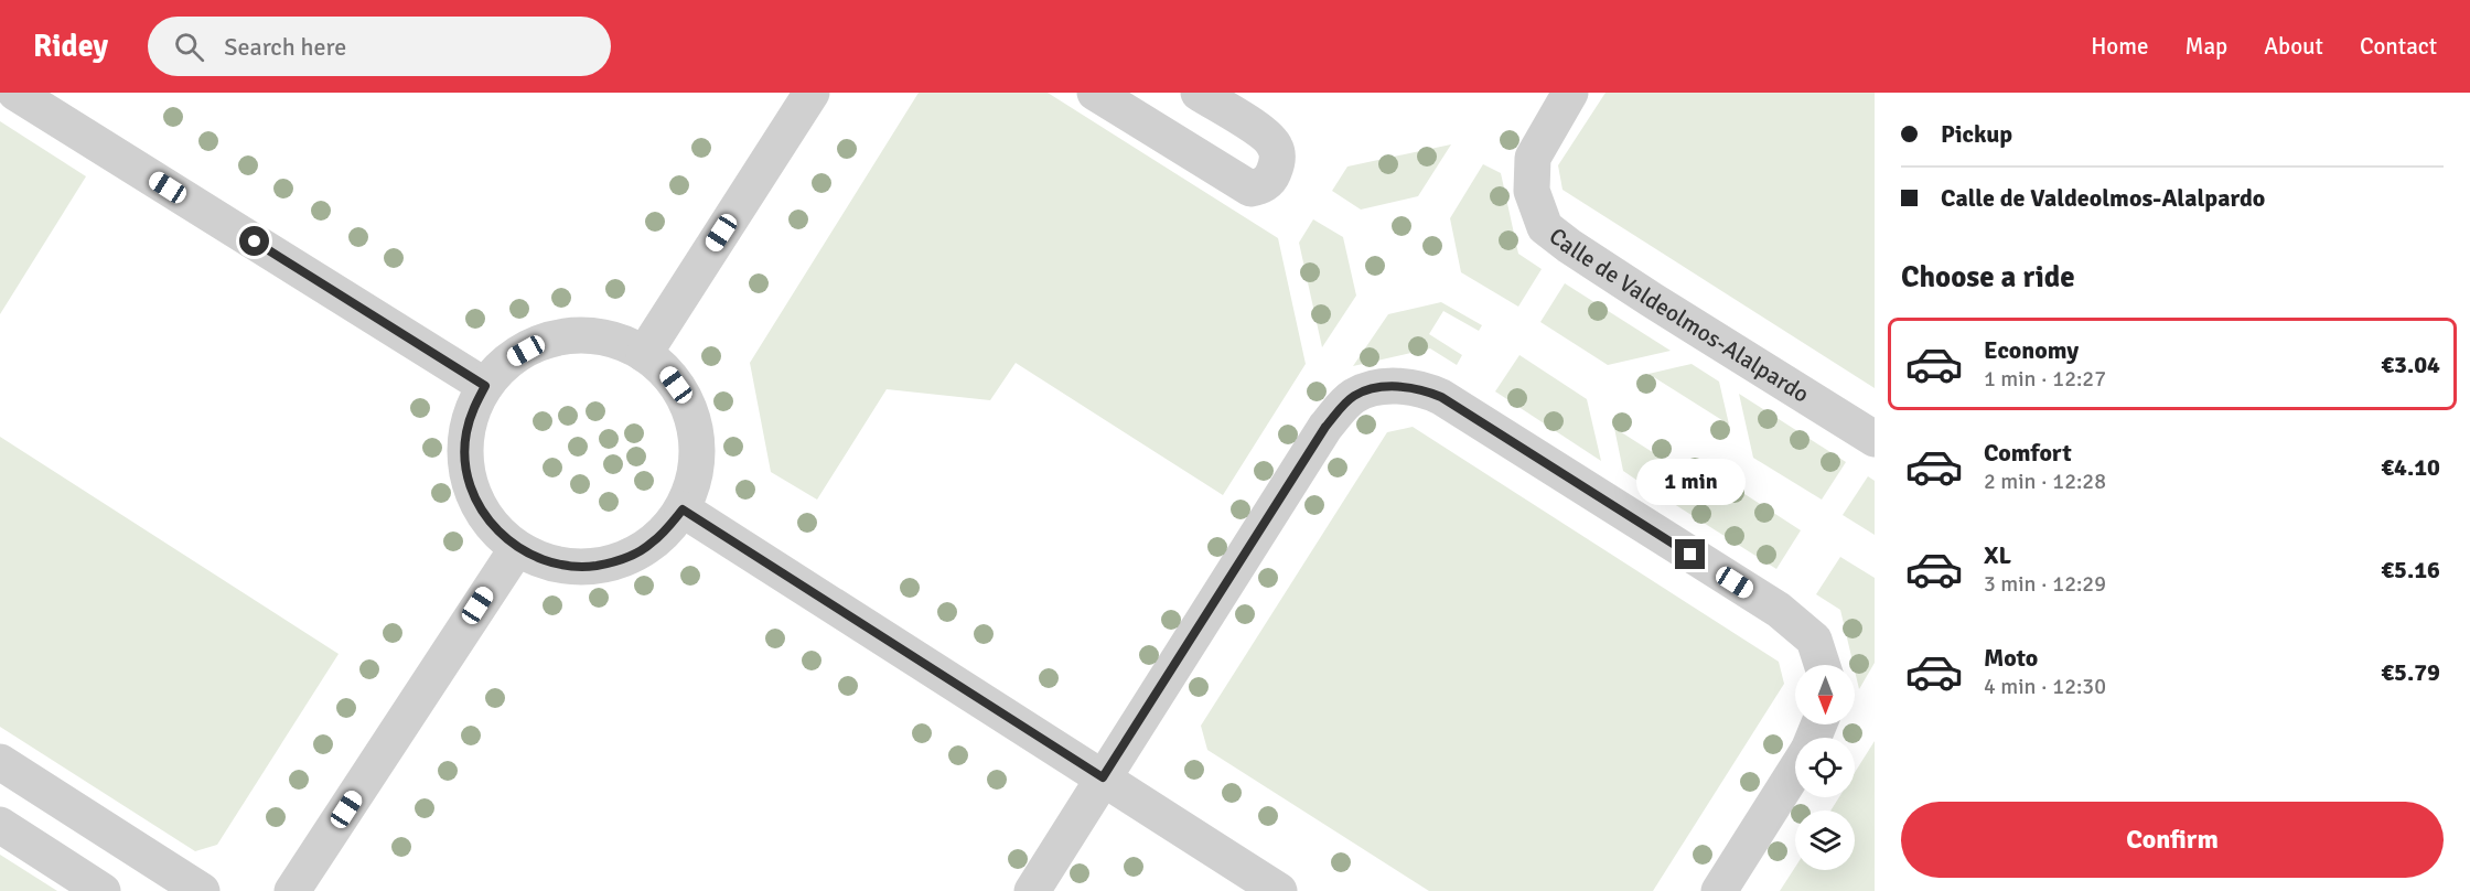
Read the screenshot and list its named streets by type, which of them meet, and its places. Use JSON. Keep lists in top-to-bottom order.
{
  "streets": {
    "street": ["Calle de Valdeolmos-Alalpardo"]
  },
  "north": "bottom",
  "page": {
    "header": "Ridey",
    "search": "Search here",
    "nav": [
      "Home",
      "Map",
      "About",
      "Contact"
    ],
    "banner": ["Pickup", "Calle de Valdeolmos-Alalpardo"],
    "heading": "Choose a ride",
    "list": [
      {
        "name": "Economy",
        "note": "1 min · 12:27",
        "value": "€3.04"
      },
      {
        "name": "Comfort",
        "note": "2 min · 12:28",
        "value": "€4.10"
      },
      {
        "name": "XL",
        "note": "3 min · 12:29",
        "value": "€5.16"
      },
      {
        "name": "Moto",
        "note": "4 min · 12:30",
        "value": "€5.79"
      }
    ],
    "bubble": "1 min",
    "buttons": "Confirm"
  }
}
